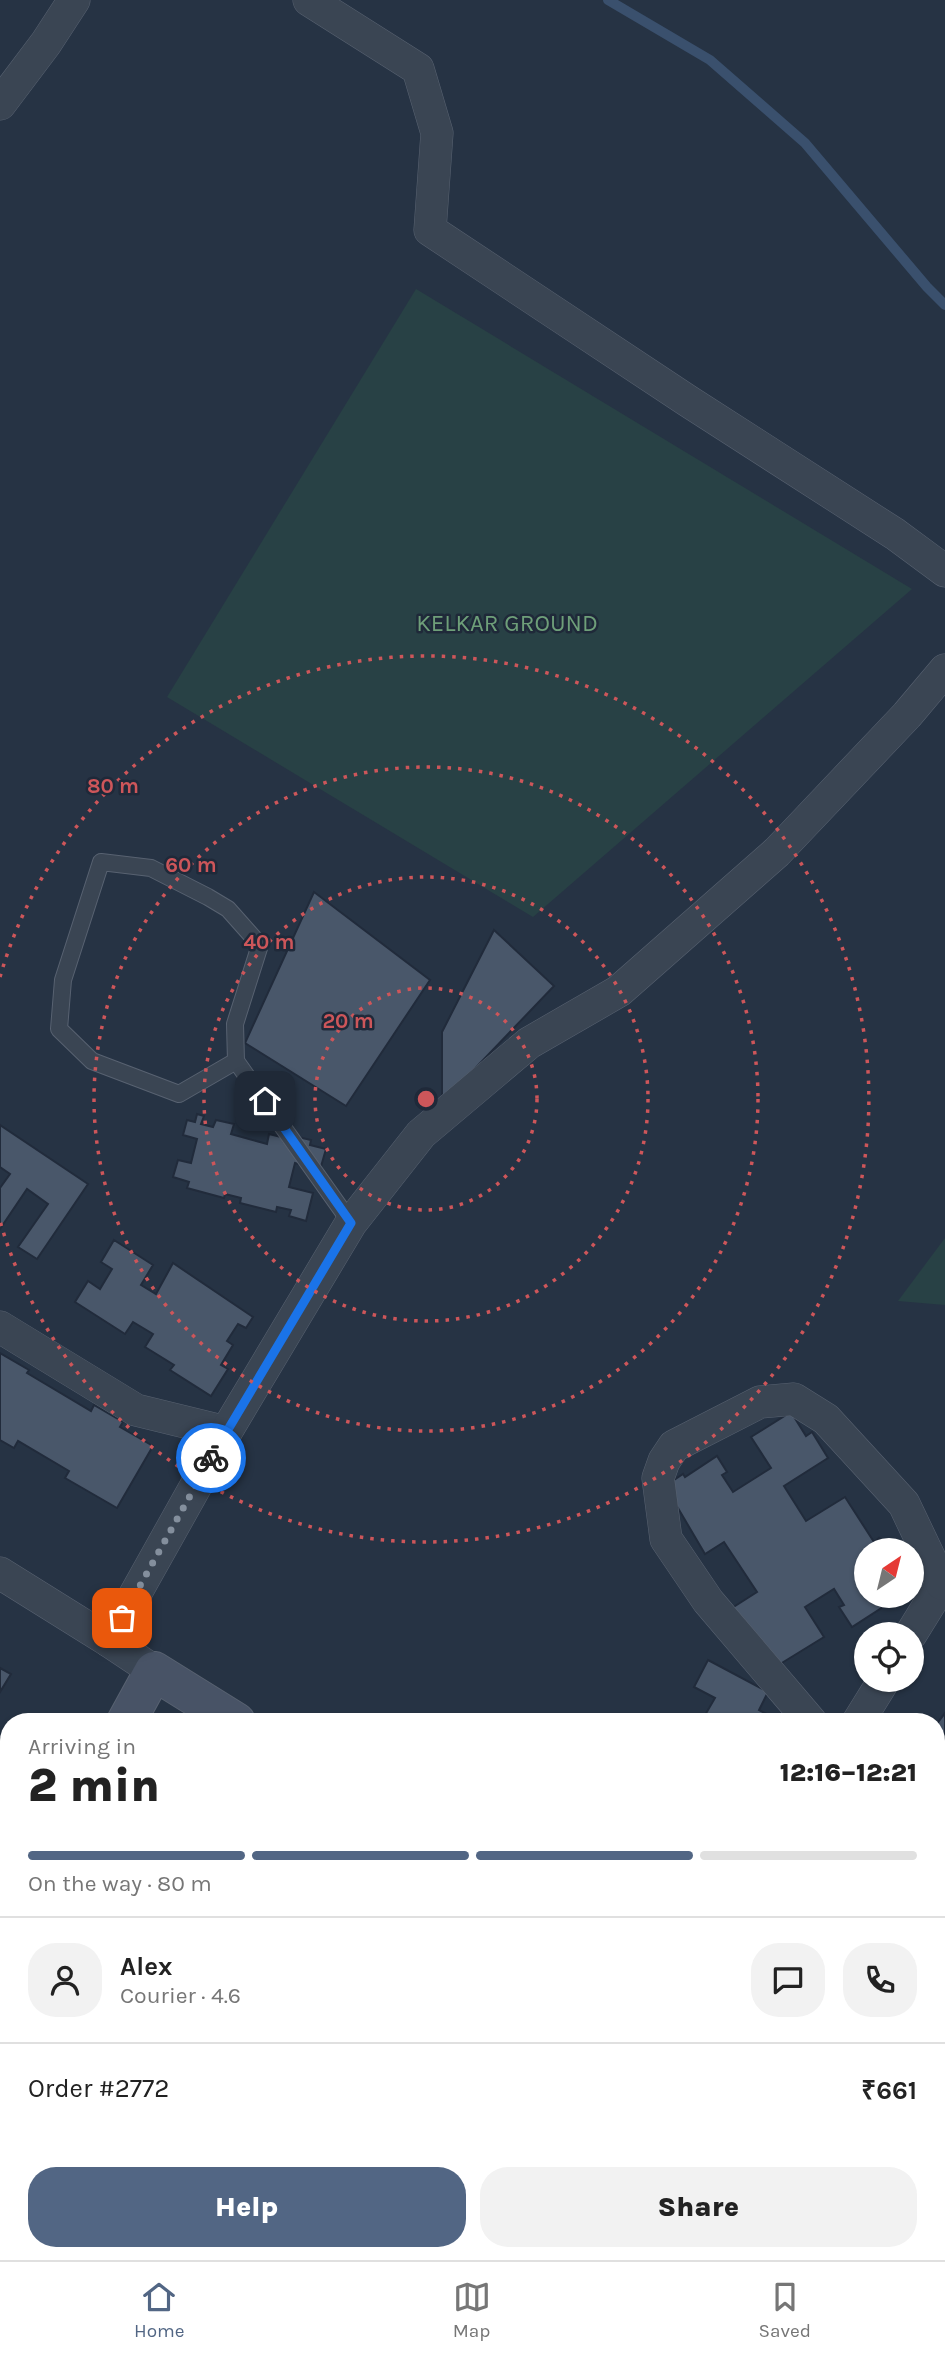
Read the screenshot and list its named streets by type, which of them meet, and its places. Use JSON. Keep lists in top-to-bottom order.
{
  "parks": ["KELKAR GROUND"],
  "north": "top right",
  "page": {
    "heading": ["2 min", "Arriving in", "12:16–12:21"],
    "panel": [
      "Alex",
      "Courier · 4.6",
      "Order #2772",
      "₹661"
    ],
    "bar": "On the way · 80 m",
    "buttons": ["Help", "Share"],
    "tabs": ["Home", "Map", "Saved"]
  },
  "rings": [
    "80 m",
    "60 m",
    "40 m",
    "20 m"
  ]
}
